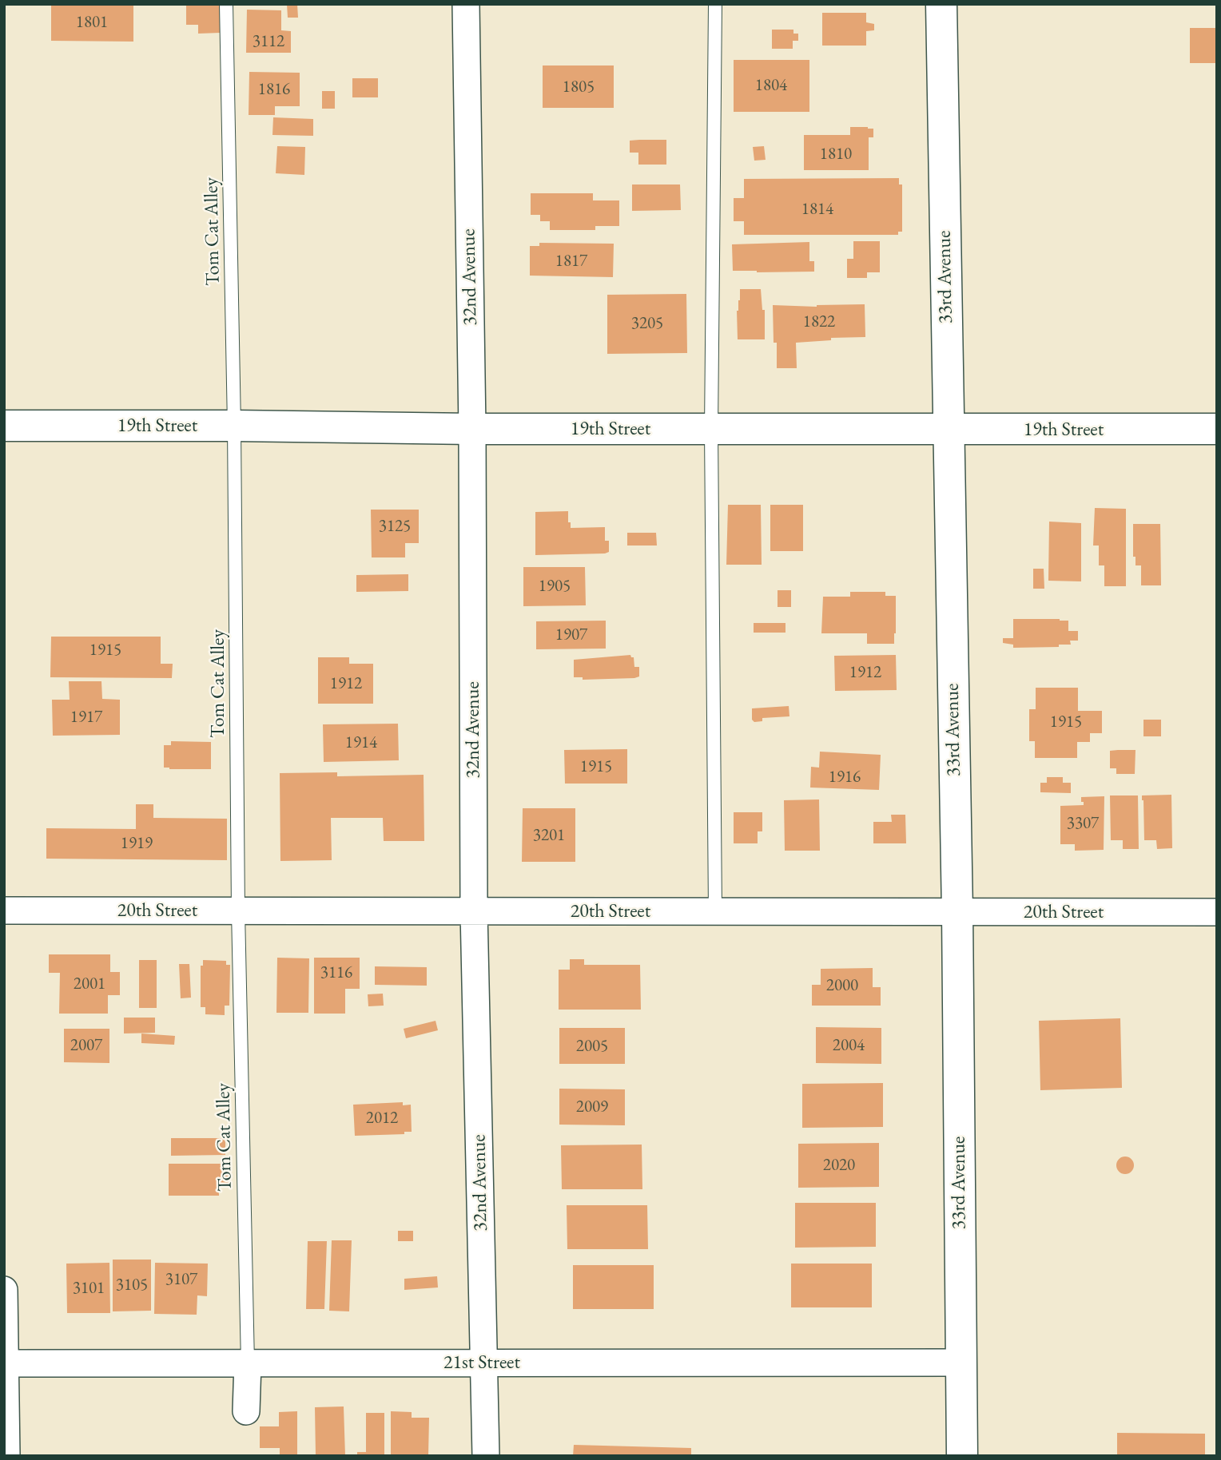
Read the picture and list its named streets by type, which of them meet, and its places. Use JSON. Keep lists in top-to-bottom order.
{
  "streets": {
    "street": [
      "32nd Avenue",
      "33rd Avenue",
      "19th Street",
      "20th Street",
      "21st Street"
    ],
    "lane": ["Tom Cat Alley"]
  },
  "crossings": [
    ["Tom Cat Alley", "19th Street"],
    ["Tom Cat Alley", "20th Street"],
    ["Tom Cat Alley", "21st Street"],
    ["32nd Avenue", "19th Street"],
    ["32nd Avenue", "20th Street"],
    ["32nd Avenue", "21st Street"],
    ["33rd Avenue", "19th Street"],
    ["33rd Avenue", "20th Street"],
    ["33rd Avenue", "21st Street"]
  ],
  "house_numbers": [
    "1801",
    "3112",
    "1804",
    "1805",
    "1816",
    "1810",
    "1814",
    "1817",
    "1822",
    "3205",
    "3125",
    "1905",
    "1907",
    "1915",
    "1912",
    "1912",
    "1917",
    "1915",
    "1914",
    "1915",
    "1916",
    "3307",
    "3201",
    "1919",
    "3116",
    "2001",
    "2000",
    "2007",
    "2004",
    "2005",
    "2009",
    "2012",
    "2020",
    "3107",
    "3105",
    "3101"
  ]
}
